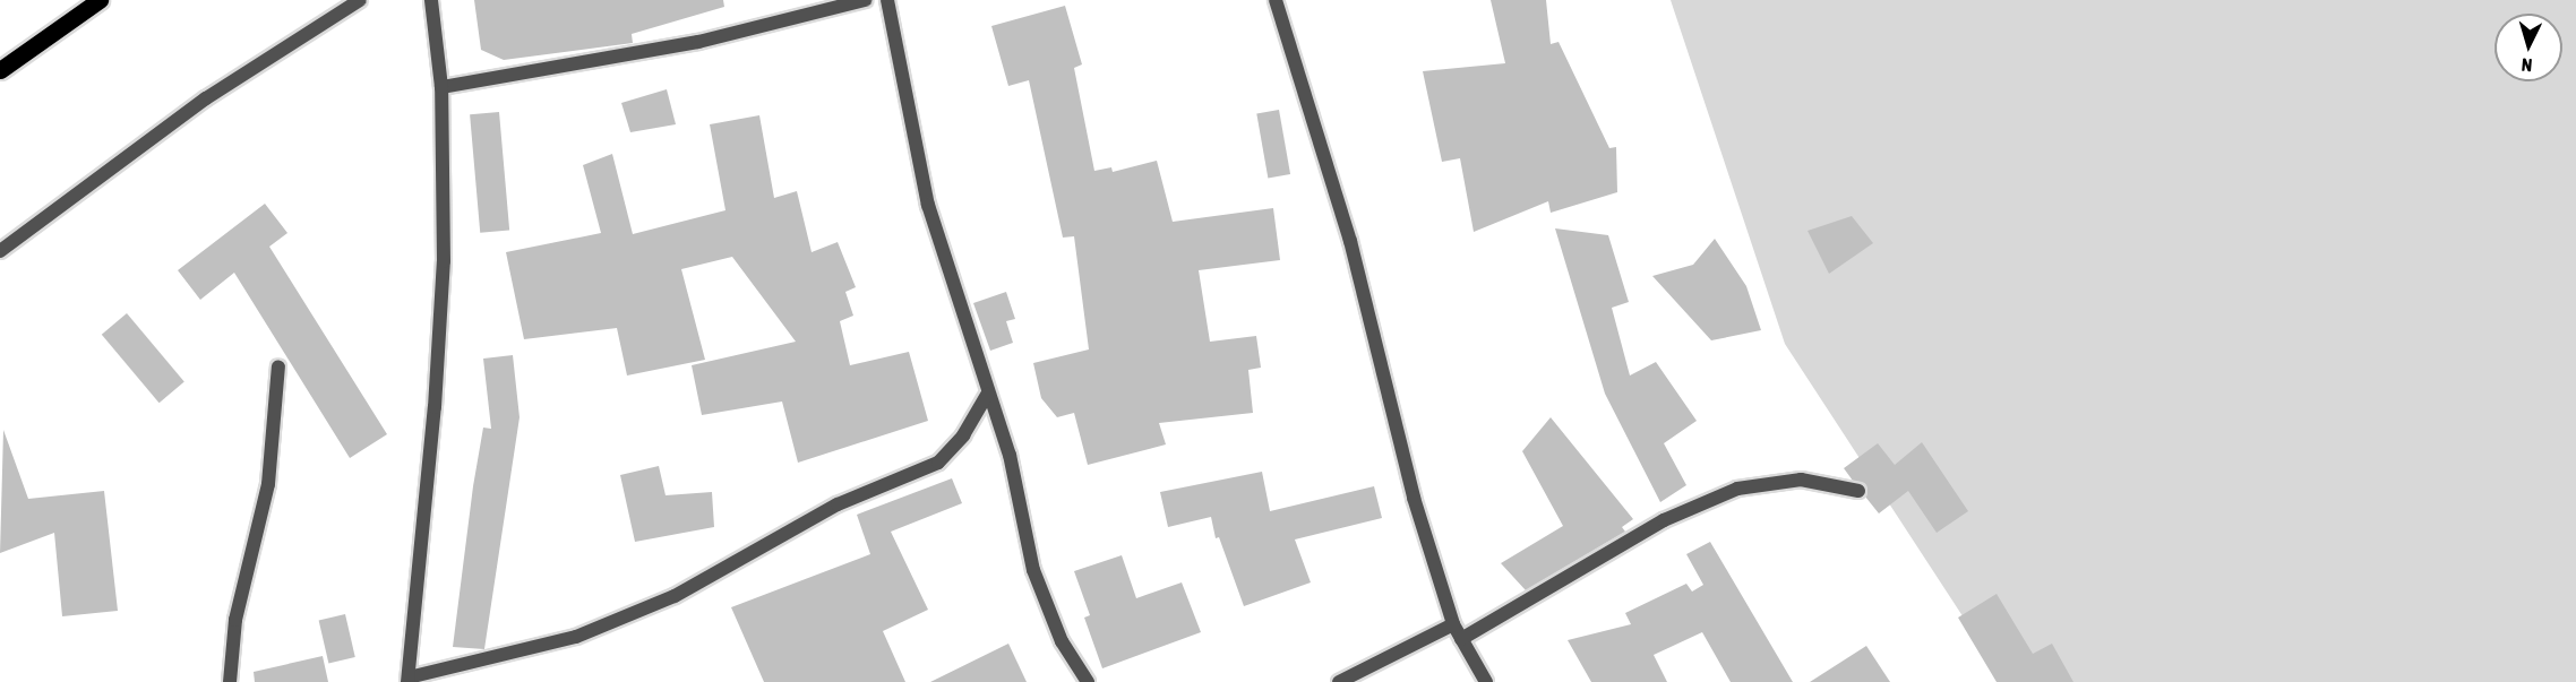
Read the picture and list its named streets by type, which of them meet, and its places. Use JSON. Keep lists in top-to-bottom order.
{
  "north": "bottom"
}
